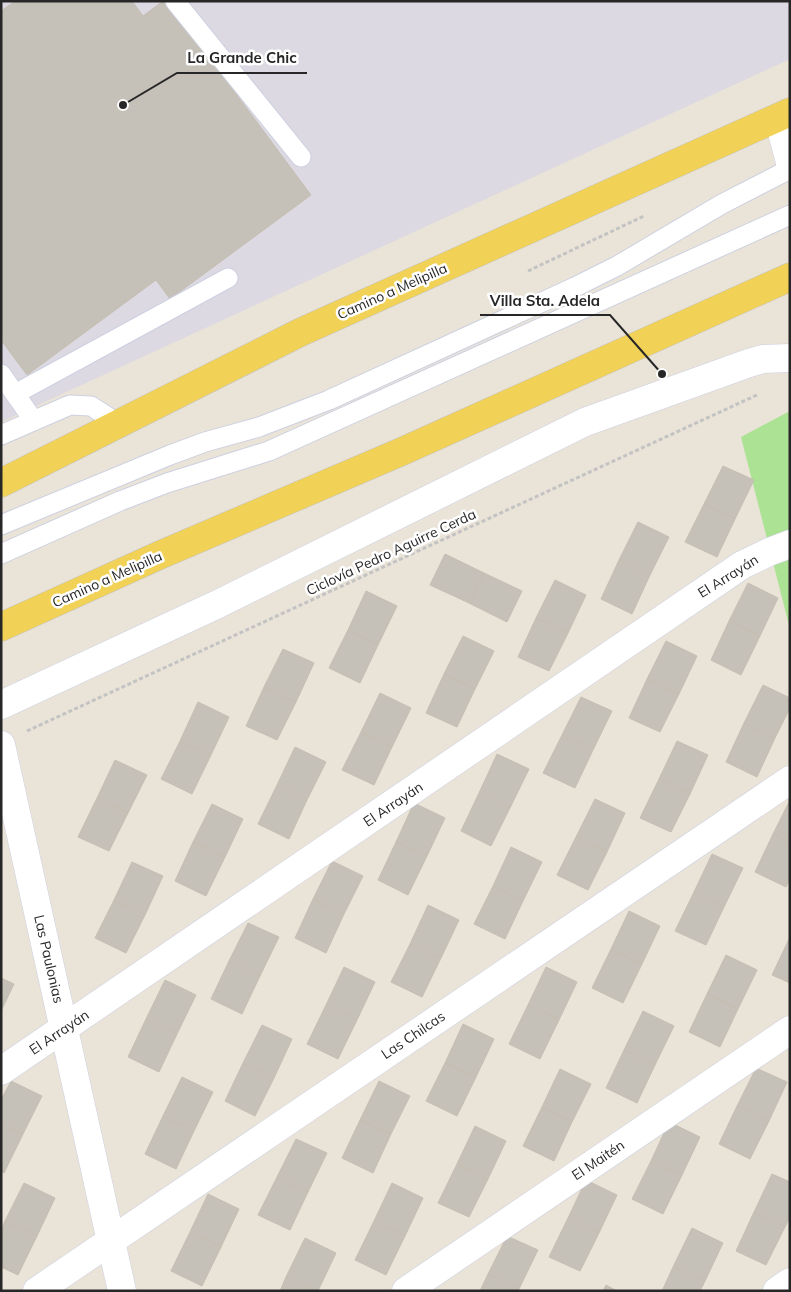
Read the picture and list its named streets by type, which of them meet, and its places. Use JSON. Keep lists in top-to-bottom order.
{
  "streets": {
    "main road": ["Camino a Melipilla"],
    "street": [
      "El Arrayán",
      "Las Paulonias",
      "Las Chilcas",
      "El Maitén"
    ],
    "path": ["Ciclovía Pedro Aguirre Cerda"]
  },
  "crossings": [
    ["Ciclovía Pedro Aguirre Cerda", "Las Paulonias"],
    ["El Arrayán", "Las Paulonias"],
    ["Las Paulonias", "Las Chilcas"]
  ],
  "places": ["La Grande Chic", "Villa Sta. Adela"]
}
